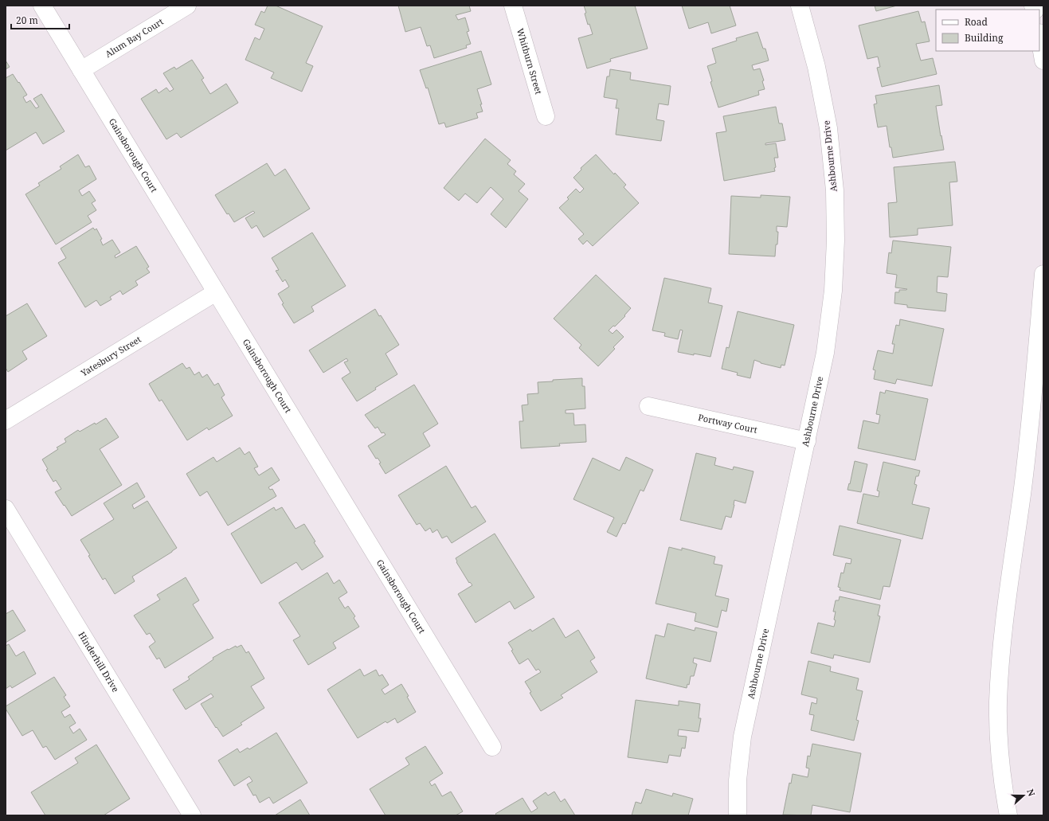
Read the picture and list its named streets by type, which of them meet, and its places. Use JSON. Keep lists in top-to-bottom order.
{
  "streets": {
    "main road": [
      "Alum Bay Court",
      "Whitburn Street",
      "Gainsborough Court",
      "Ashbourne Drive",
      "Yatesbury Street",
      "Portway Court",
      "Hinderhill Drive"
    ]
  },
  "crossings": [
    ["Alum Bay Court", "Gainsborough Court"],
    ["Gainsborough Court", "Yatesbury Street"],
    ["Ashbourne Drive", "Portway Court"]
  ],
  "legend": ["Road", "Building"],
  "scale_bar": "20 m",
  "north": "right"
}
